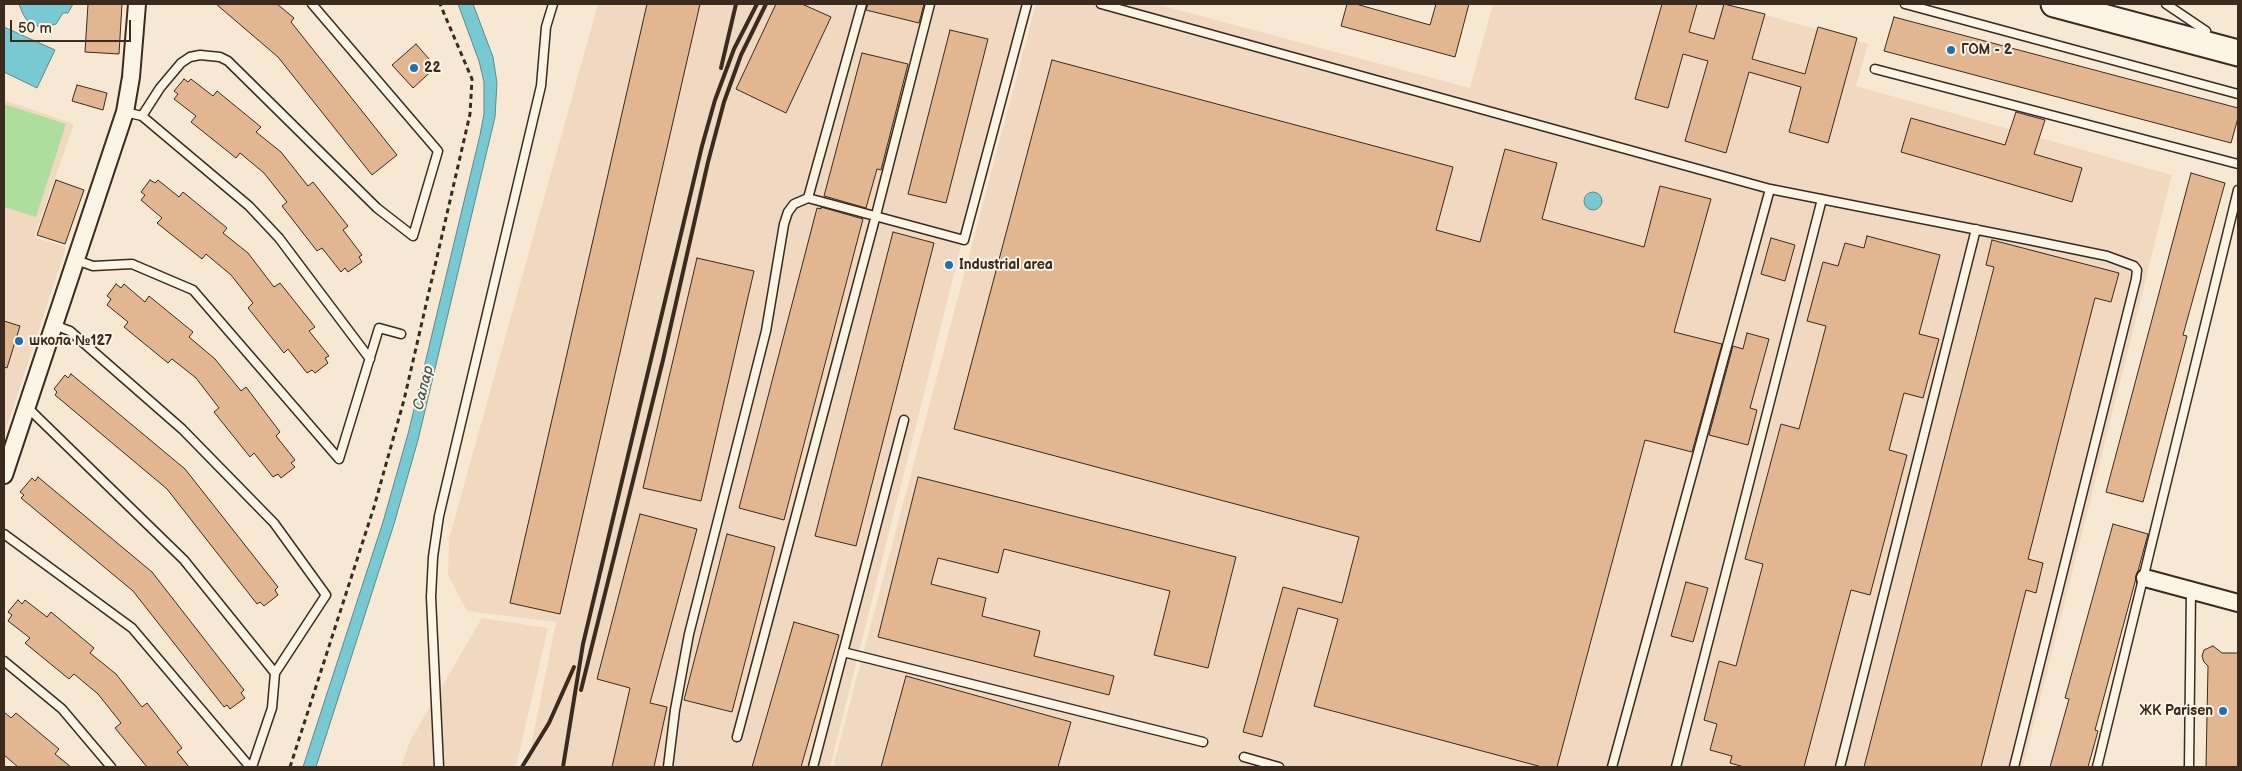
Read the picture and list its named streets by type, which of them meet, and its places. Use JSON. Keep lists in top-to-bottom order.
{
  "water": ["Салар"],
  "places": [
    "ГОМ - 2",
    "22",
    "Industrial area",
    "школа №127",
    "ЖК Parisen"
  ],
  "scale_bar": "50 m"
}
